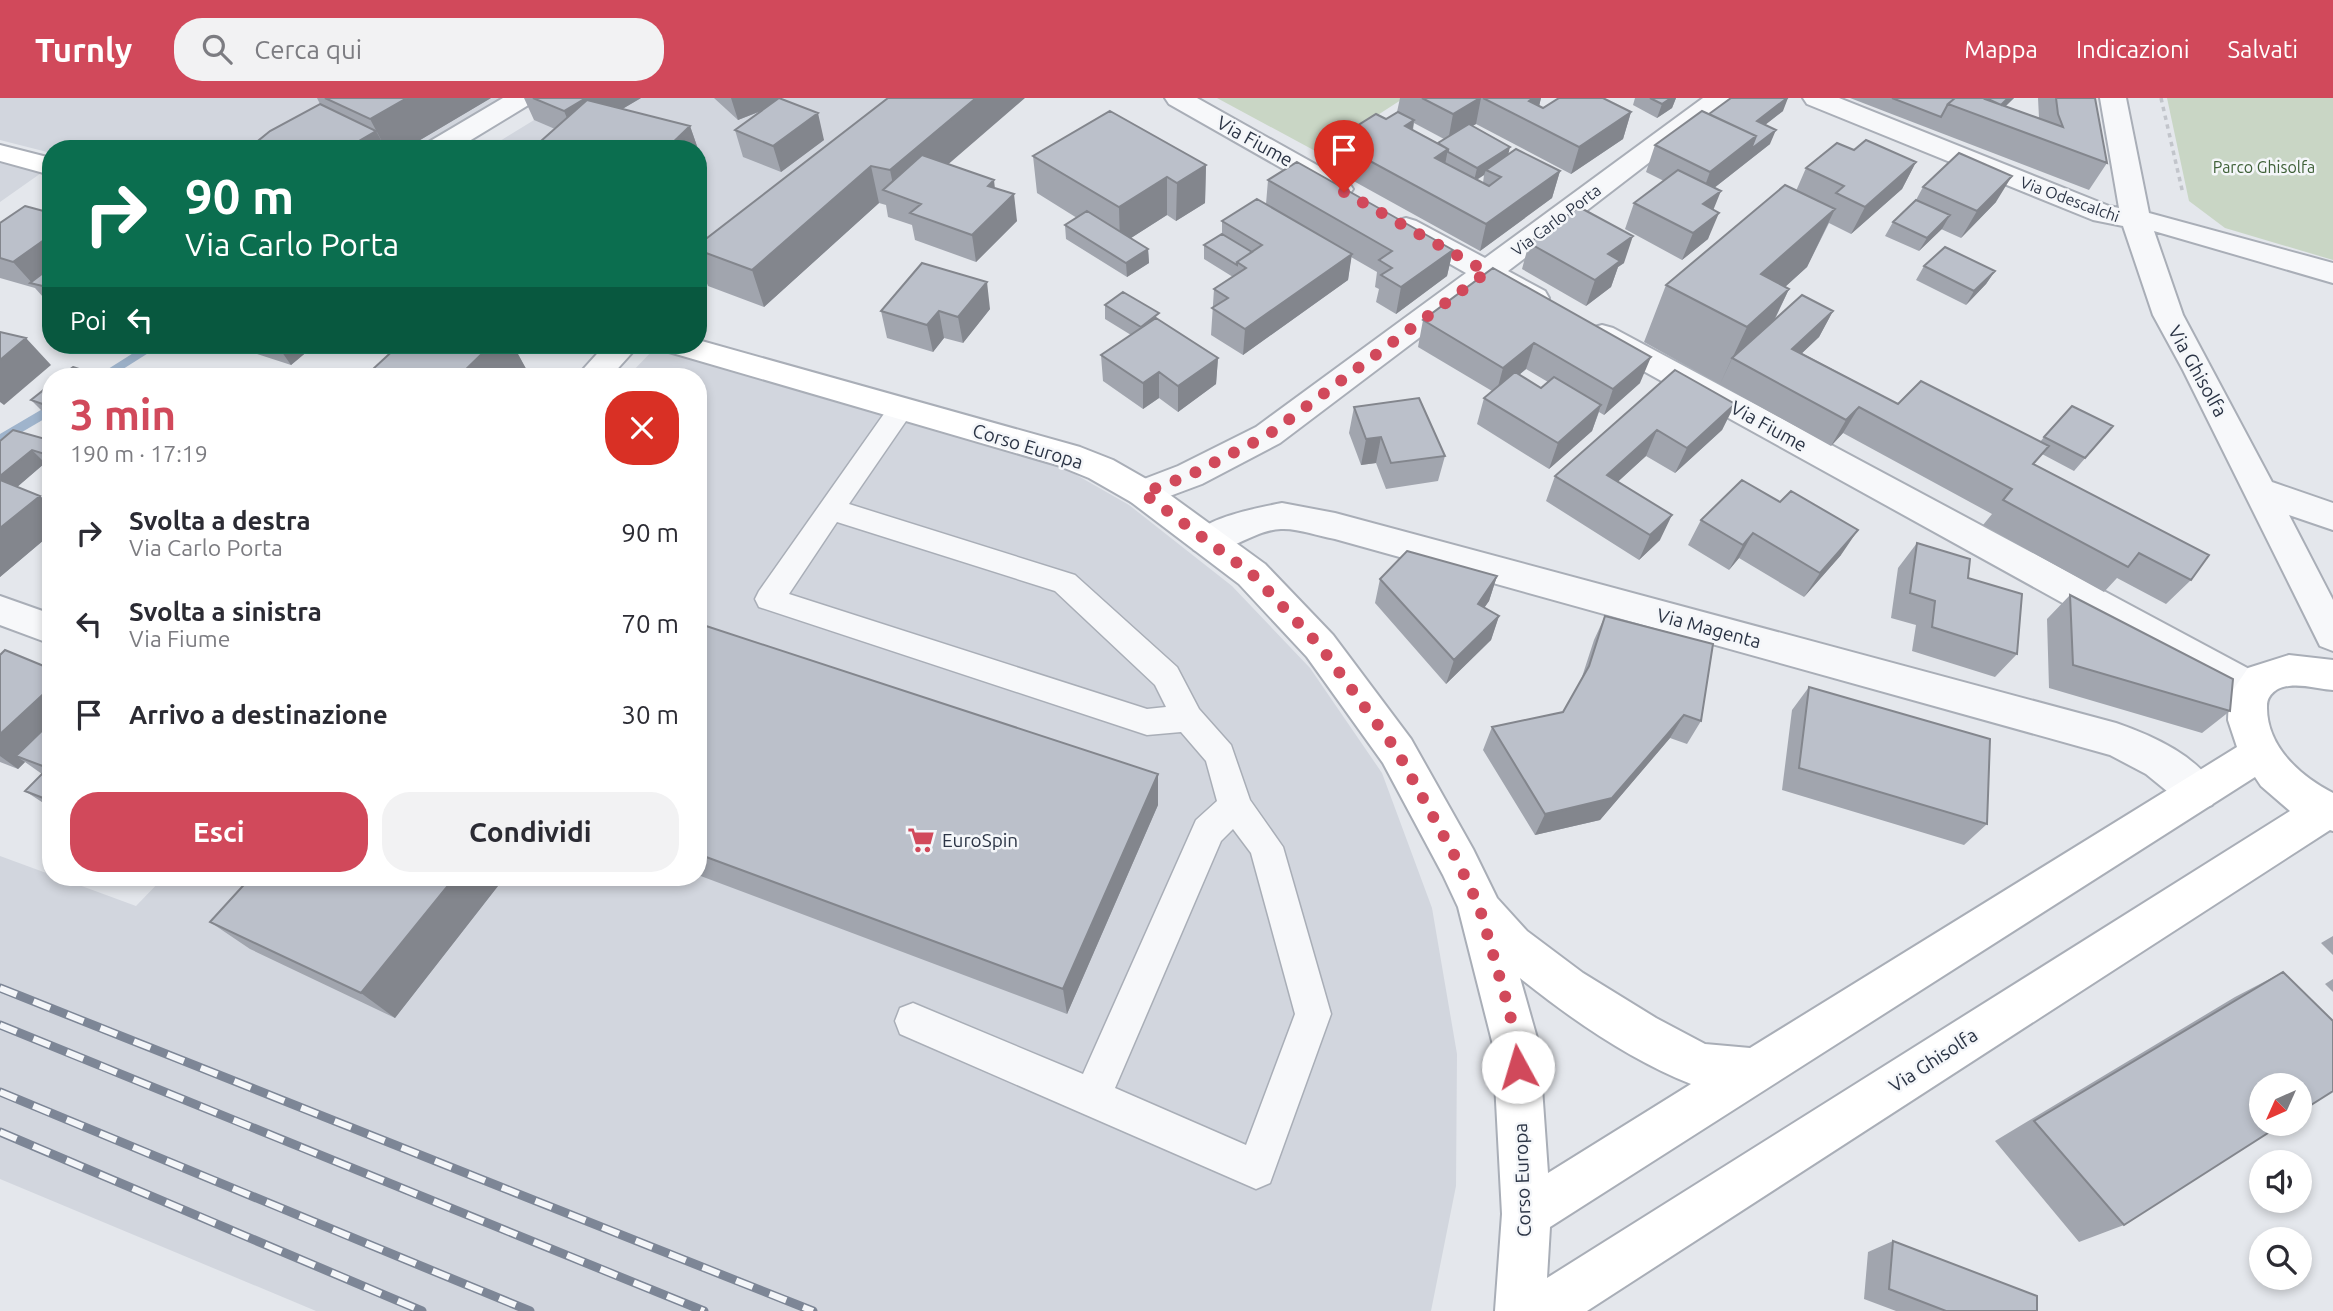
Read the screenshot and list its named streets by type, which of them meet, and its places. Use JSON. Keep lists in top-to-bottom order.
{
  "streets": {
    "street": [
      "Via Fiume",
      "Via Odescalchi",
      "Via Carlo Porta",
      "Via Ghisolfa",
      "Corso Europa",
      "Via Magenta"
    ]
  },
  "crossings": [
    ["Via Fiume", "Via Carlo Porta"],
    ["Via Odescalchi", "Via Ghisolfa"],
    ["Via Carlo Porta", "Corso Europa"],
    ["Corso Europa", "Via Magenta"]
  ],
  "parks": ["Parco Ghisolfa"],
  "places": {
    "supermarket": ["EuroSpin"]
  },
  "north": "bottom left",
  "page": {
    "header": "Turnly",
    "search": "Cerca qui",
    "nav": ["Mappa", "Indicazioni", "Salvati"],
    "turn": ["90 m", "Via Carlo Porta"],
    "then": "Poi",
    "heading": ["3 min", "190 m · 17:19"],
    "list": [
      {
        "name": "Svolta a destra",
        "note": "Via Carlo Porta",
        "value": "90 m"
      },
      {
        "name": "Svolta a sinistra",
        "note": "Via Fiume",
        "value": "70 m"
      },
      {
        "name": "Arrivo a destinazione",
        "value": "30 m"
      }
    ],
    "buttons": ["Esci", "Condividi"]
  }
}
